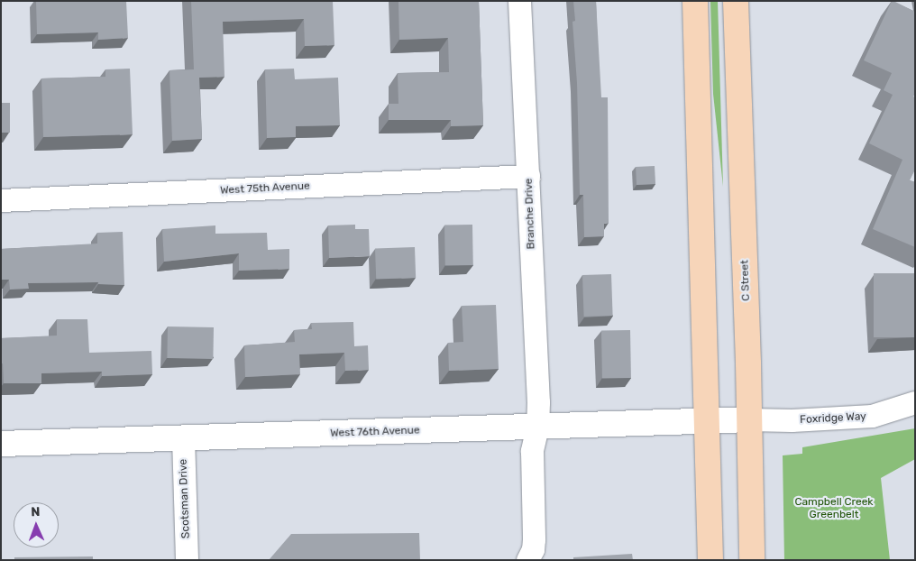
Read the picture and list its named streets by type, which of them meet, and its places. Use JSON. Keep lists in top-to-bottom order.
{
  "streets": {
    "main road": ["C Street"],
    "street": [
      "West 75th Avenue",
      "Branche Drive",
      "Foxridge Way",
      "West 76th Avenue",
      "Scotsman Drive"
    ]
  },
  "crossings": [
    ["West 75th Avenue", "Branche Drive"],
    ["Branche Drive", "West 76th Avenue"],
    ["C Street", "Foxridge Way"],
    ["C Street", "West 76th Avenue"],
    ["Foxridge Way", "West 76th Avenue"],
    ["West 76th Avenue", "Scotsman Drive"]
  ],
  "parks": ["Campbell Creek Greenbelt"],
  "north": "top"
}
